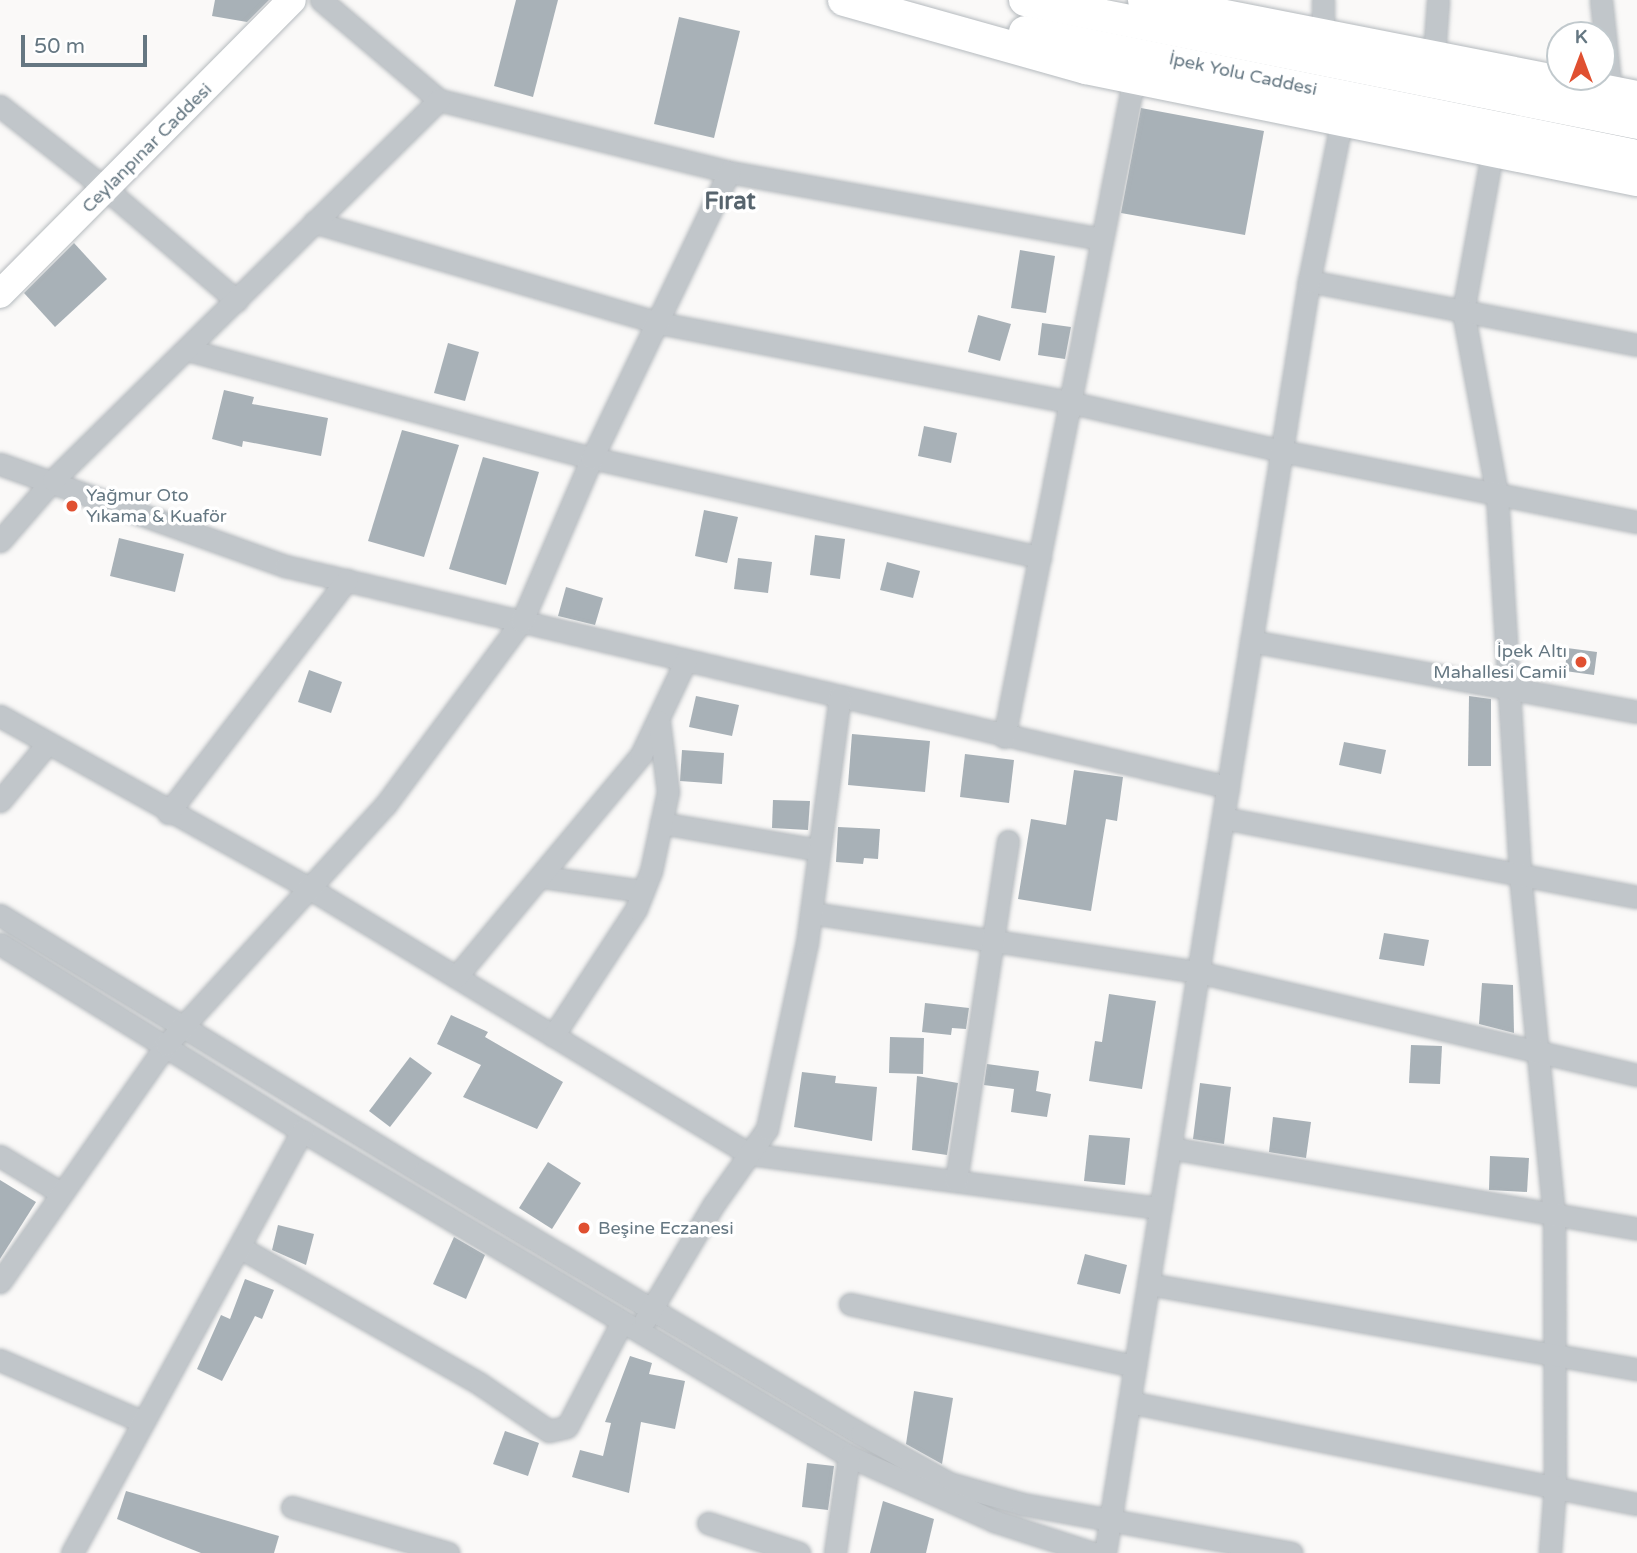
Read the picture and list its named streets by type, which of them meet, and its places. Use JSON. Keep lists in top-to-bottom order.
{
  "streets": {
    "highway": ["İpek Yolu Caddesi"],
    "main road": ["Ceylanpınar Caddesi"]
  },
  "districts": ["Fırat"],
  "places": ["Yağmur Oto Yıkama & Kuaför", "İpek Altı Mahallesi Camii", "Beşine Eczanesi"],
  "scale_bar": "50 m",
  "north": "top"
}
